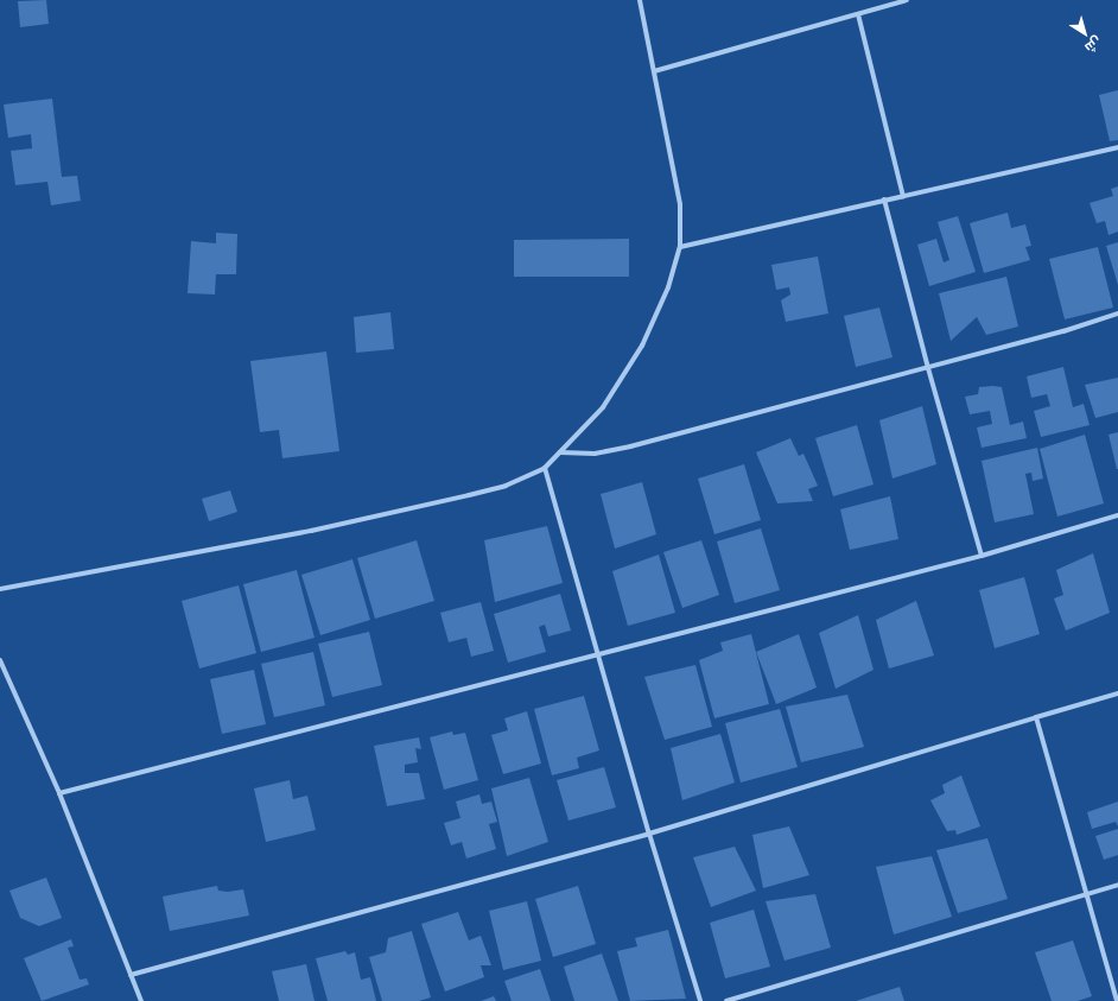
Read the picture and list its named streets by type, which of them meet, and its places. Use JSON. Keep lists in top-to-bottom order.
{
  "north": "bottom right"
}
